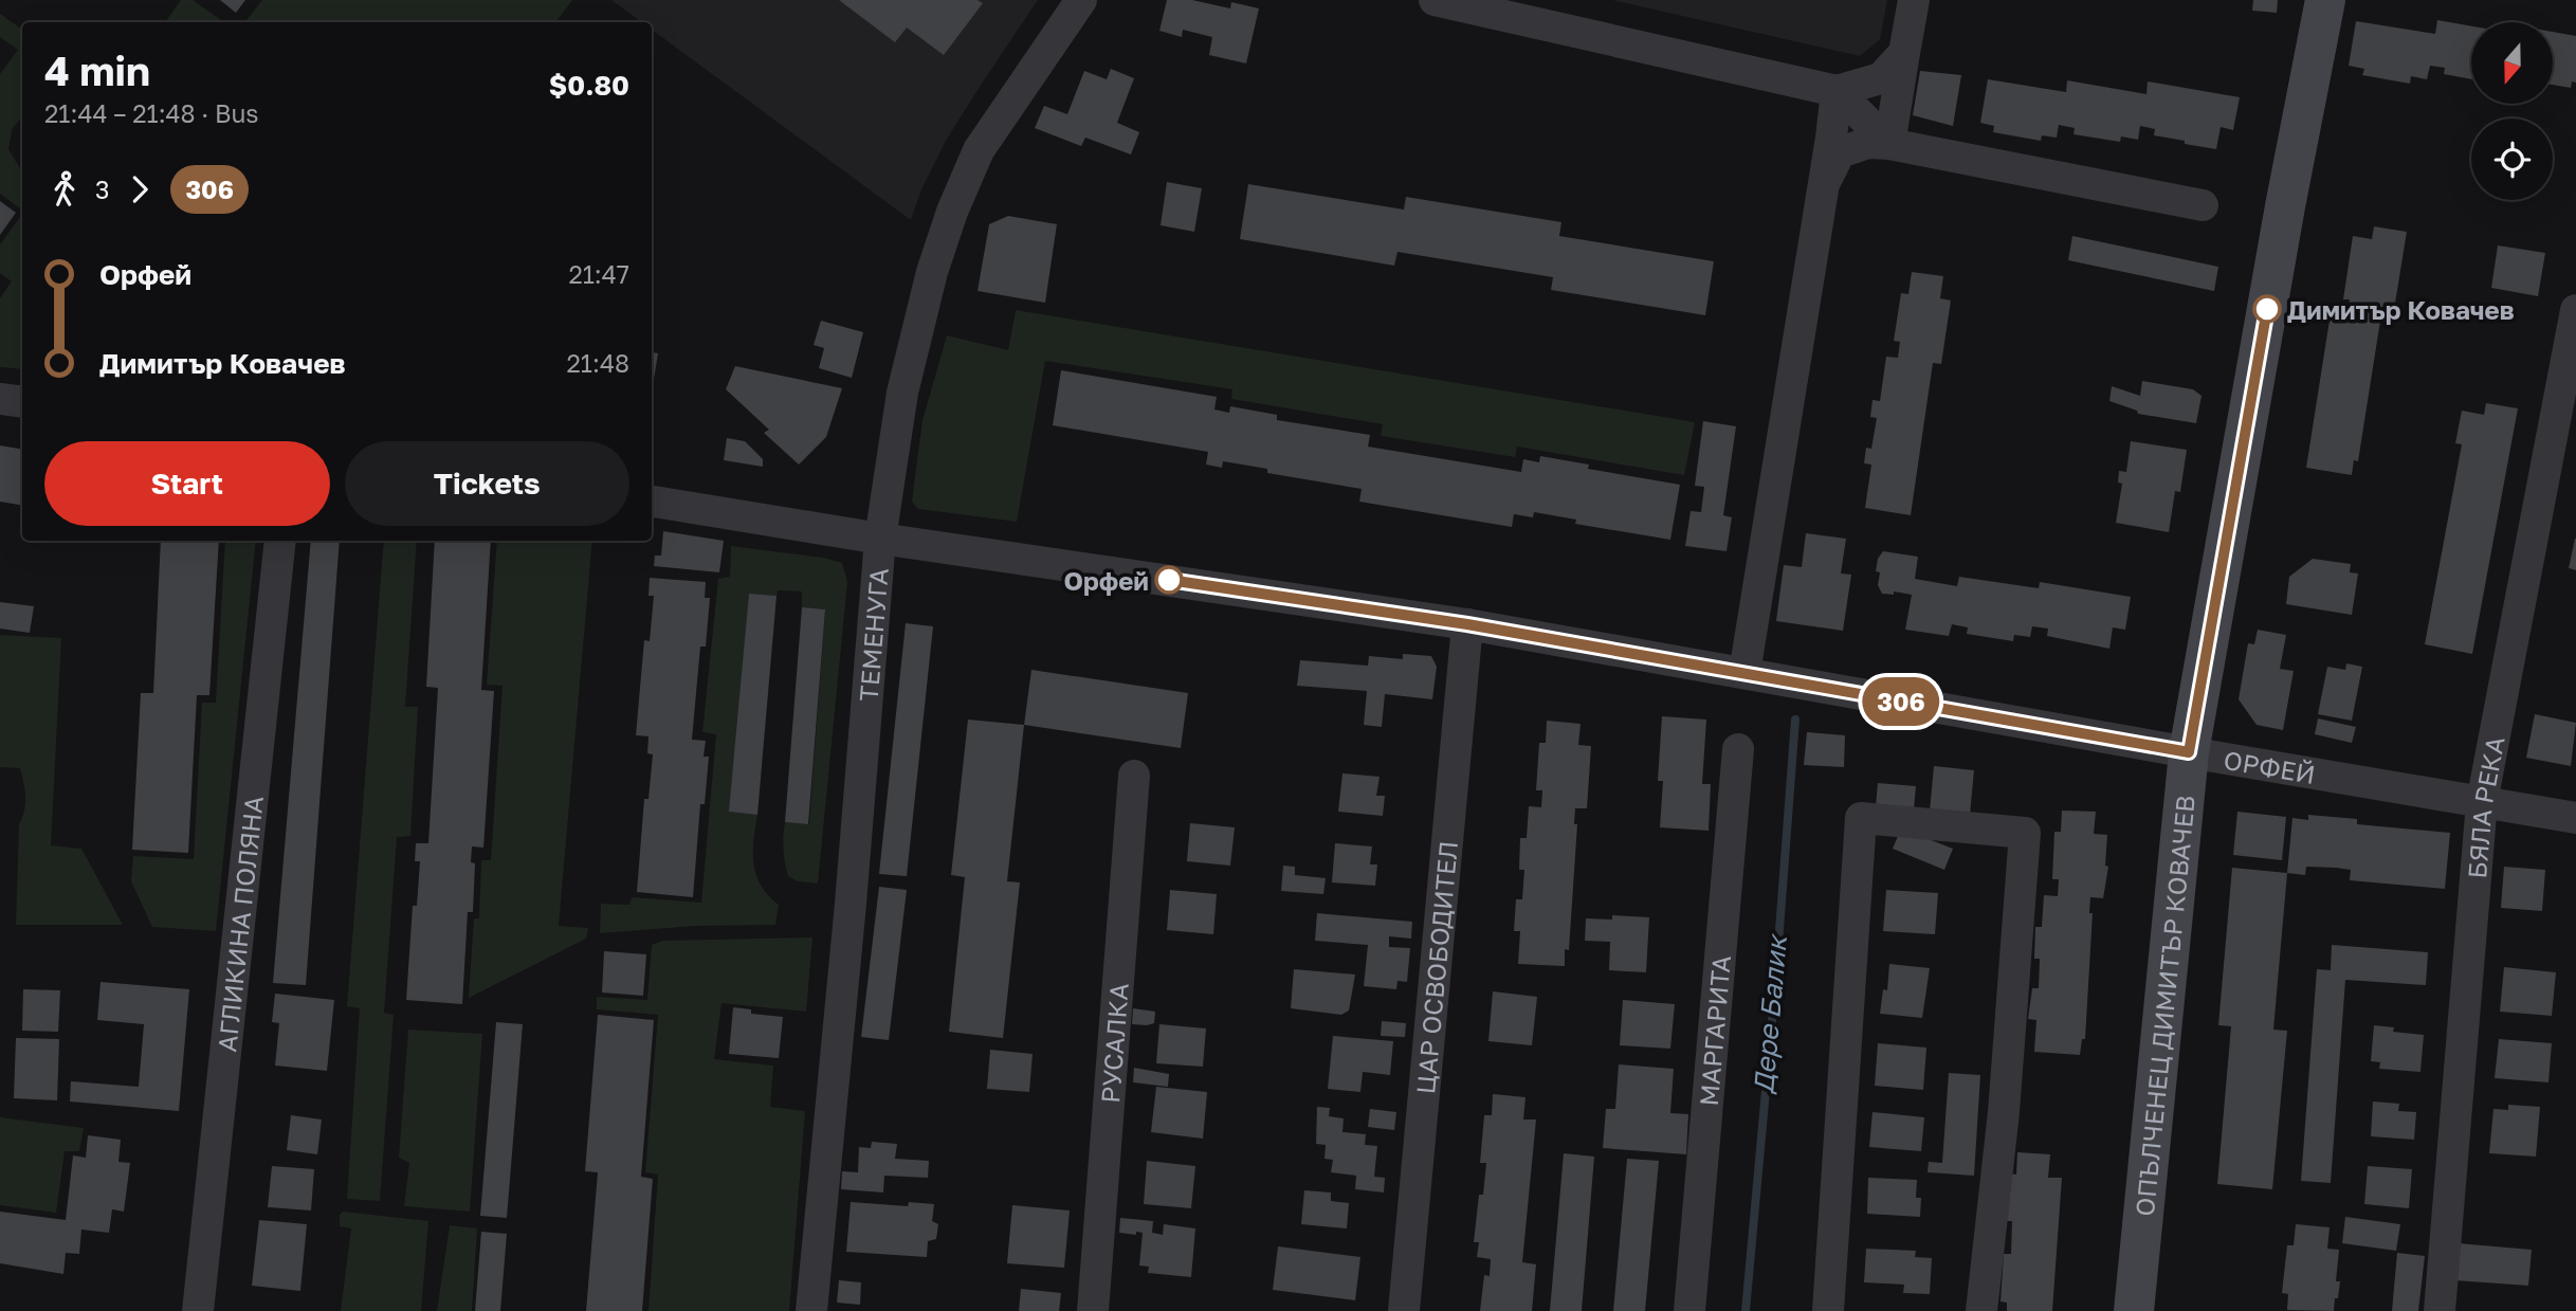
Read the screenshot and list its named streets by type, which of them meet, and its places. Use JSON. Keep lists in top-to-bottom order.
{
  "streets": {
    "street": [
      "ТЕМЕНУГА",
      "ОРФЕЙ",
      "БЯЛА РЕКА",
      "АГЛИКИНА ПОЛЯНА",
      "ЦАР ОСВОБОДИТЕЛ",
      "ОПЪЛЧЕНЕЦ ДИМИТЪР КОВАЧЕВ",
      "МАРГАРИТА",
      "РУСАЛКА"
    ]
  },
  "crossings": [
    ["ТЕМЕНУГА", "ОРФЕЙ"],
    ["ОРФЕЙ", "БЯЛА РЕКА"],
    ["ОРФЕЙ", "ЦАР ОСВОБОДИТЕЛ"],
    ["ОРФЕЙ", "ОПЪЛЧЕНЕЦ ДИМИТЪР КОВАЧЕВ"]
  ],
  "water": ["Дере Балик"],
  "places": ["Димитър Ковачев", "Орфей"],
  "lines": ["bus line 306"],
  "north": "bottom",
  "page": {
    "on_map": "306",
    "heading": ["4 min", "21:44 – 21:48 · Bus", "$0.80"],
    "legs": ["3", "306"],
    "list": [
      {
        "name": "Орфей",
        "value": "21:47"
      },
      {
        "name": "Димитър Ковачев",
        "value": "21:48"
      }
    ],
    "buttons": ["Start", "Tickets"]
  }
}
